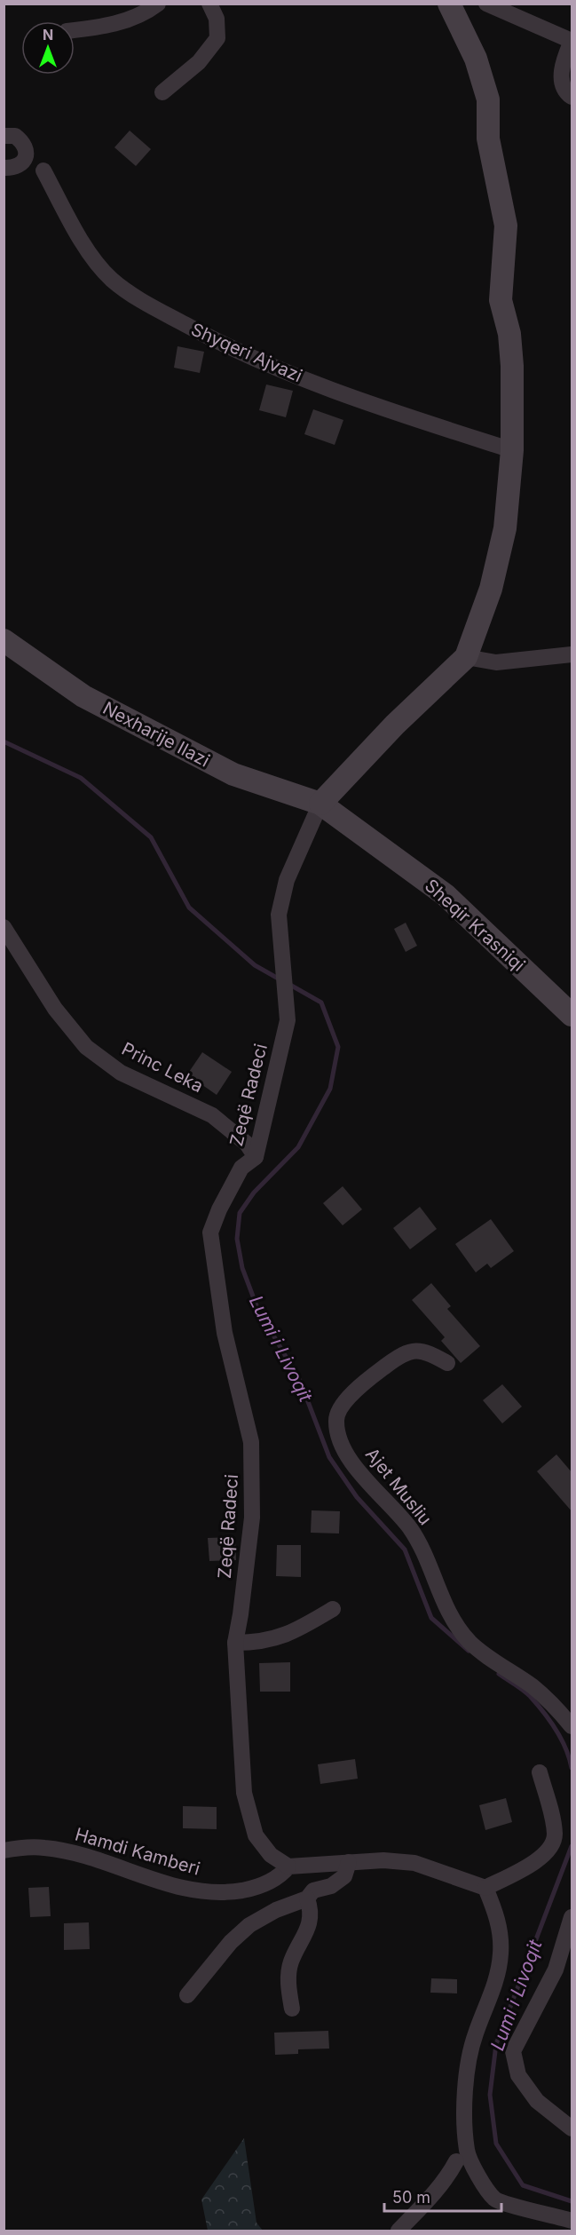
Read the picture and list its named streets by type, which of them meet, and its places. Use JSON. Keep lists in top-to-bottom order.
{
  "streets": {
    "street": [
      "Shyqeri Ajvazi",
      "Nexharije Ilazi",
      "Sheqir Krasniqi",
      "Princ Leka",
      "Zeqë Radeci",
      "Ajet Musliu",
      "Hamdi Kamberi"
    ]
  },
  "crossings": [
    ["Nexharije Ilazi", "Sheqir Krasniqi"],
    ["Nexharije Ilazi", "Zeqë Radeci"],
    ["Sheqir Krasniqi", "Zeqë Radeci"],
    ["Princ Leka", "Zeqë Radeci"],
    ["Zeqë Radeci", "Hamdi Kamberi"]
  ],
  "water": ["Lumi i Livoqit"],
  "scale_bar": "50 m",
  "north": "top"
}
